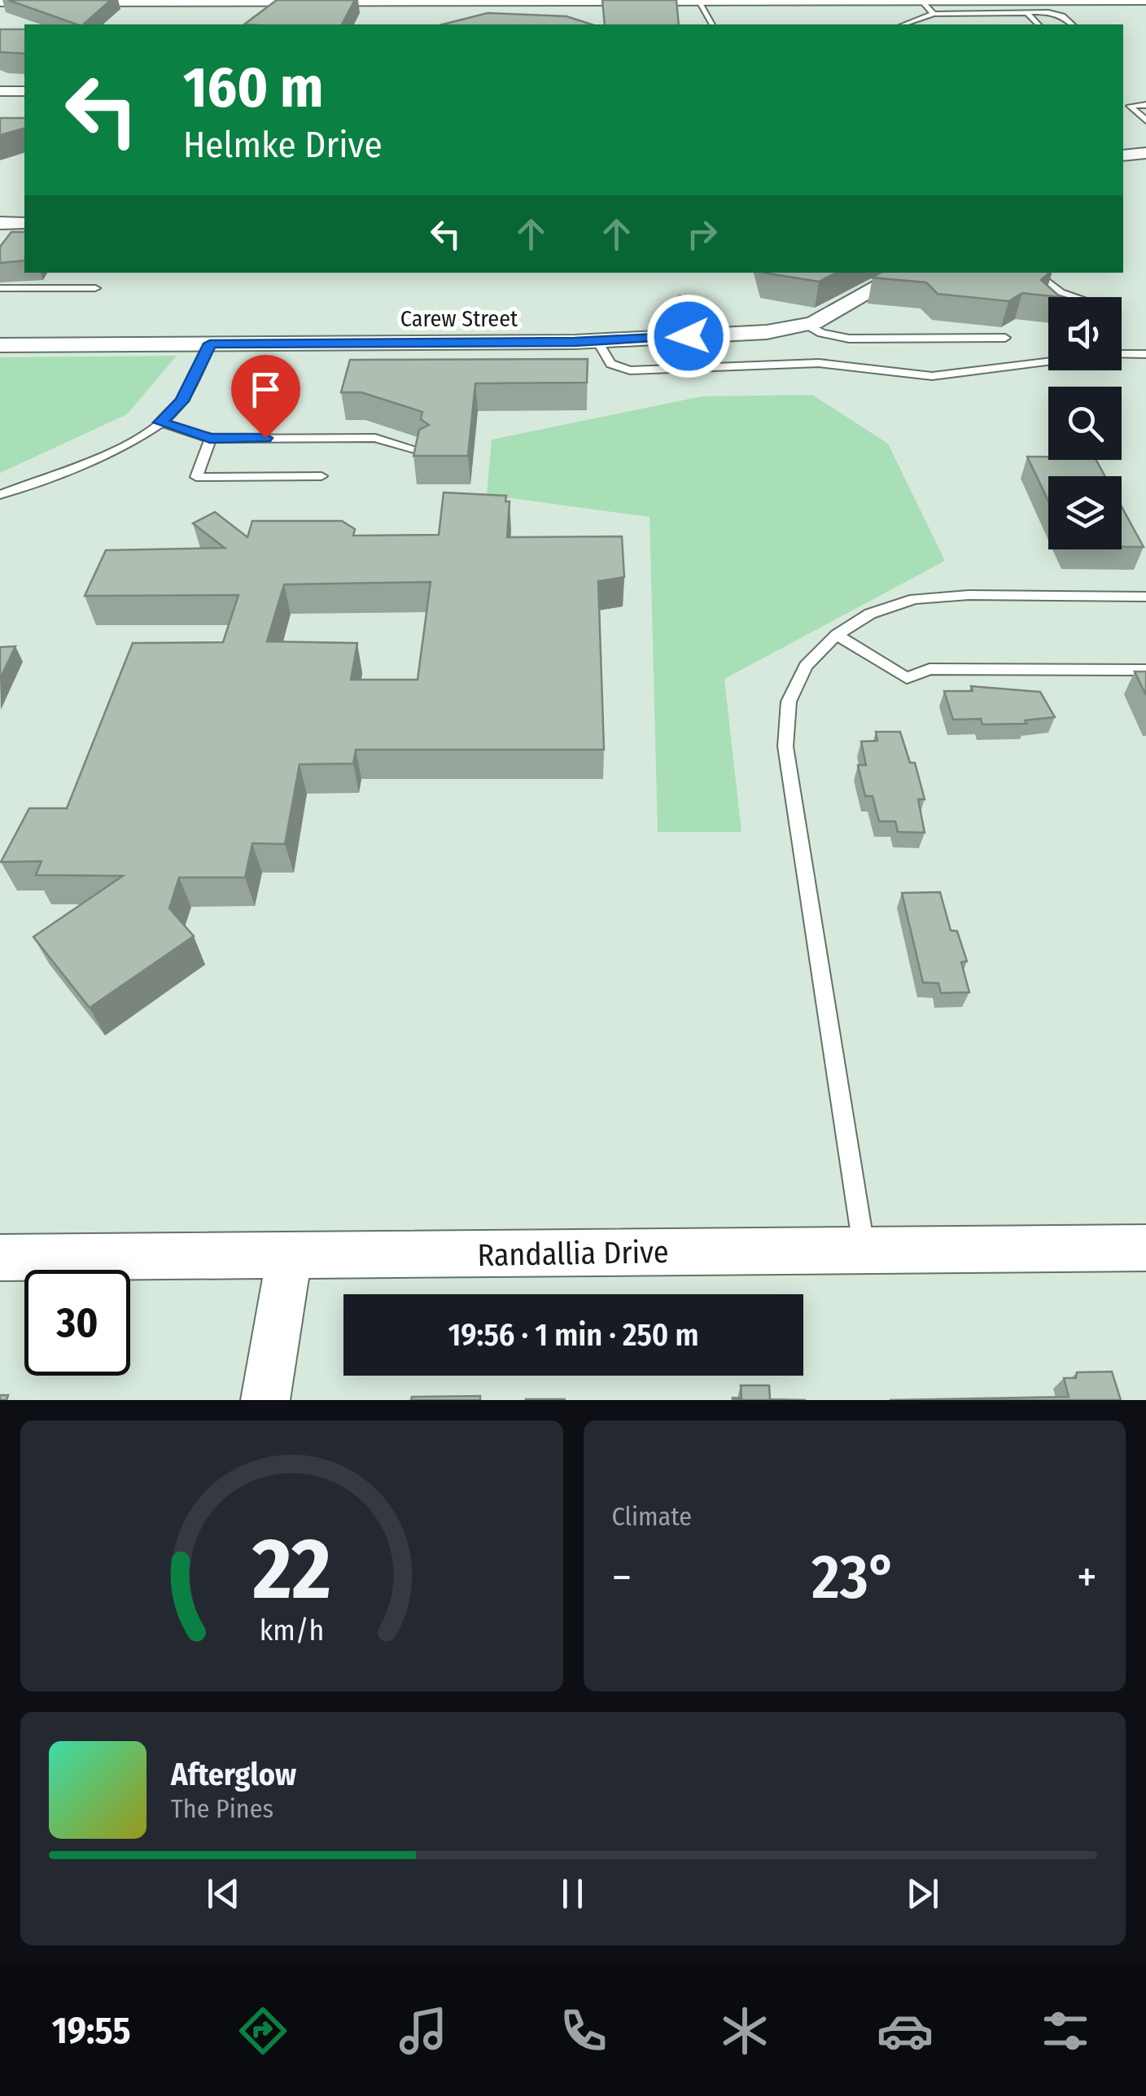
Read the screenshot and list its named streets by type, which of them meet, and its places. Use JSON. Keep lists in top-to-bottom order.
{
  "streets": {
    "street": ["Carew Street", "Randallia Drive"]
  },
  "page": {
    "turn": ["160 m", "Helmke Drive"],
    "limit": "30",
    "trip": "19:56 · 1 min · 250 m",
    "tile": "Climate",
    "heat": ["−", "23°", "+"],
    "song": ["Afterglow", "The Pines"],
    "tabs": "19:55",
    "gauge": ["22", "km/h"]
  }
}
